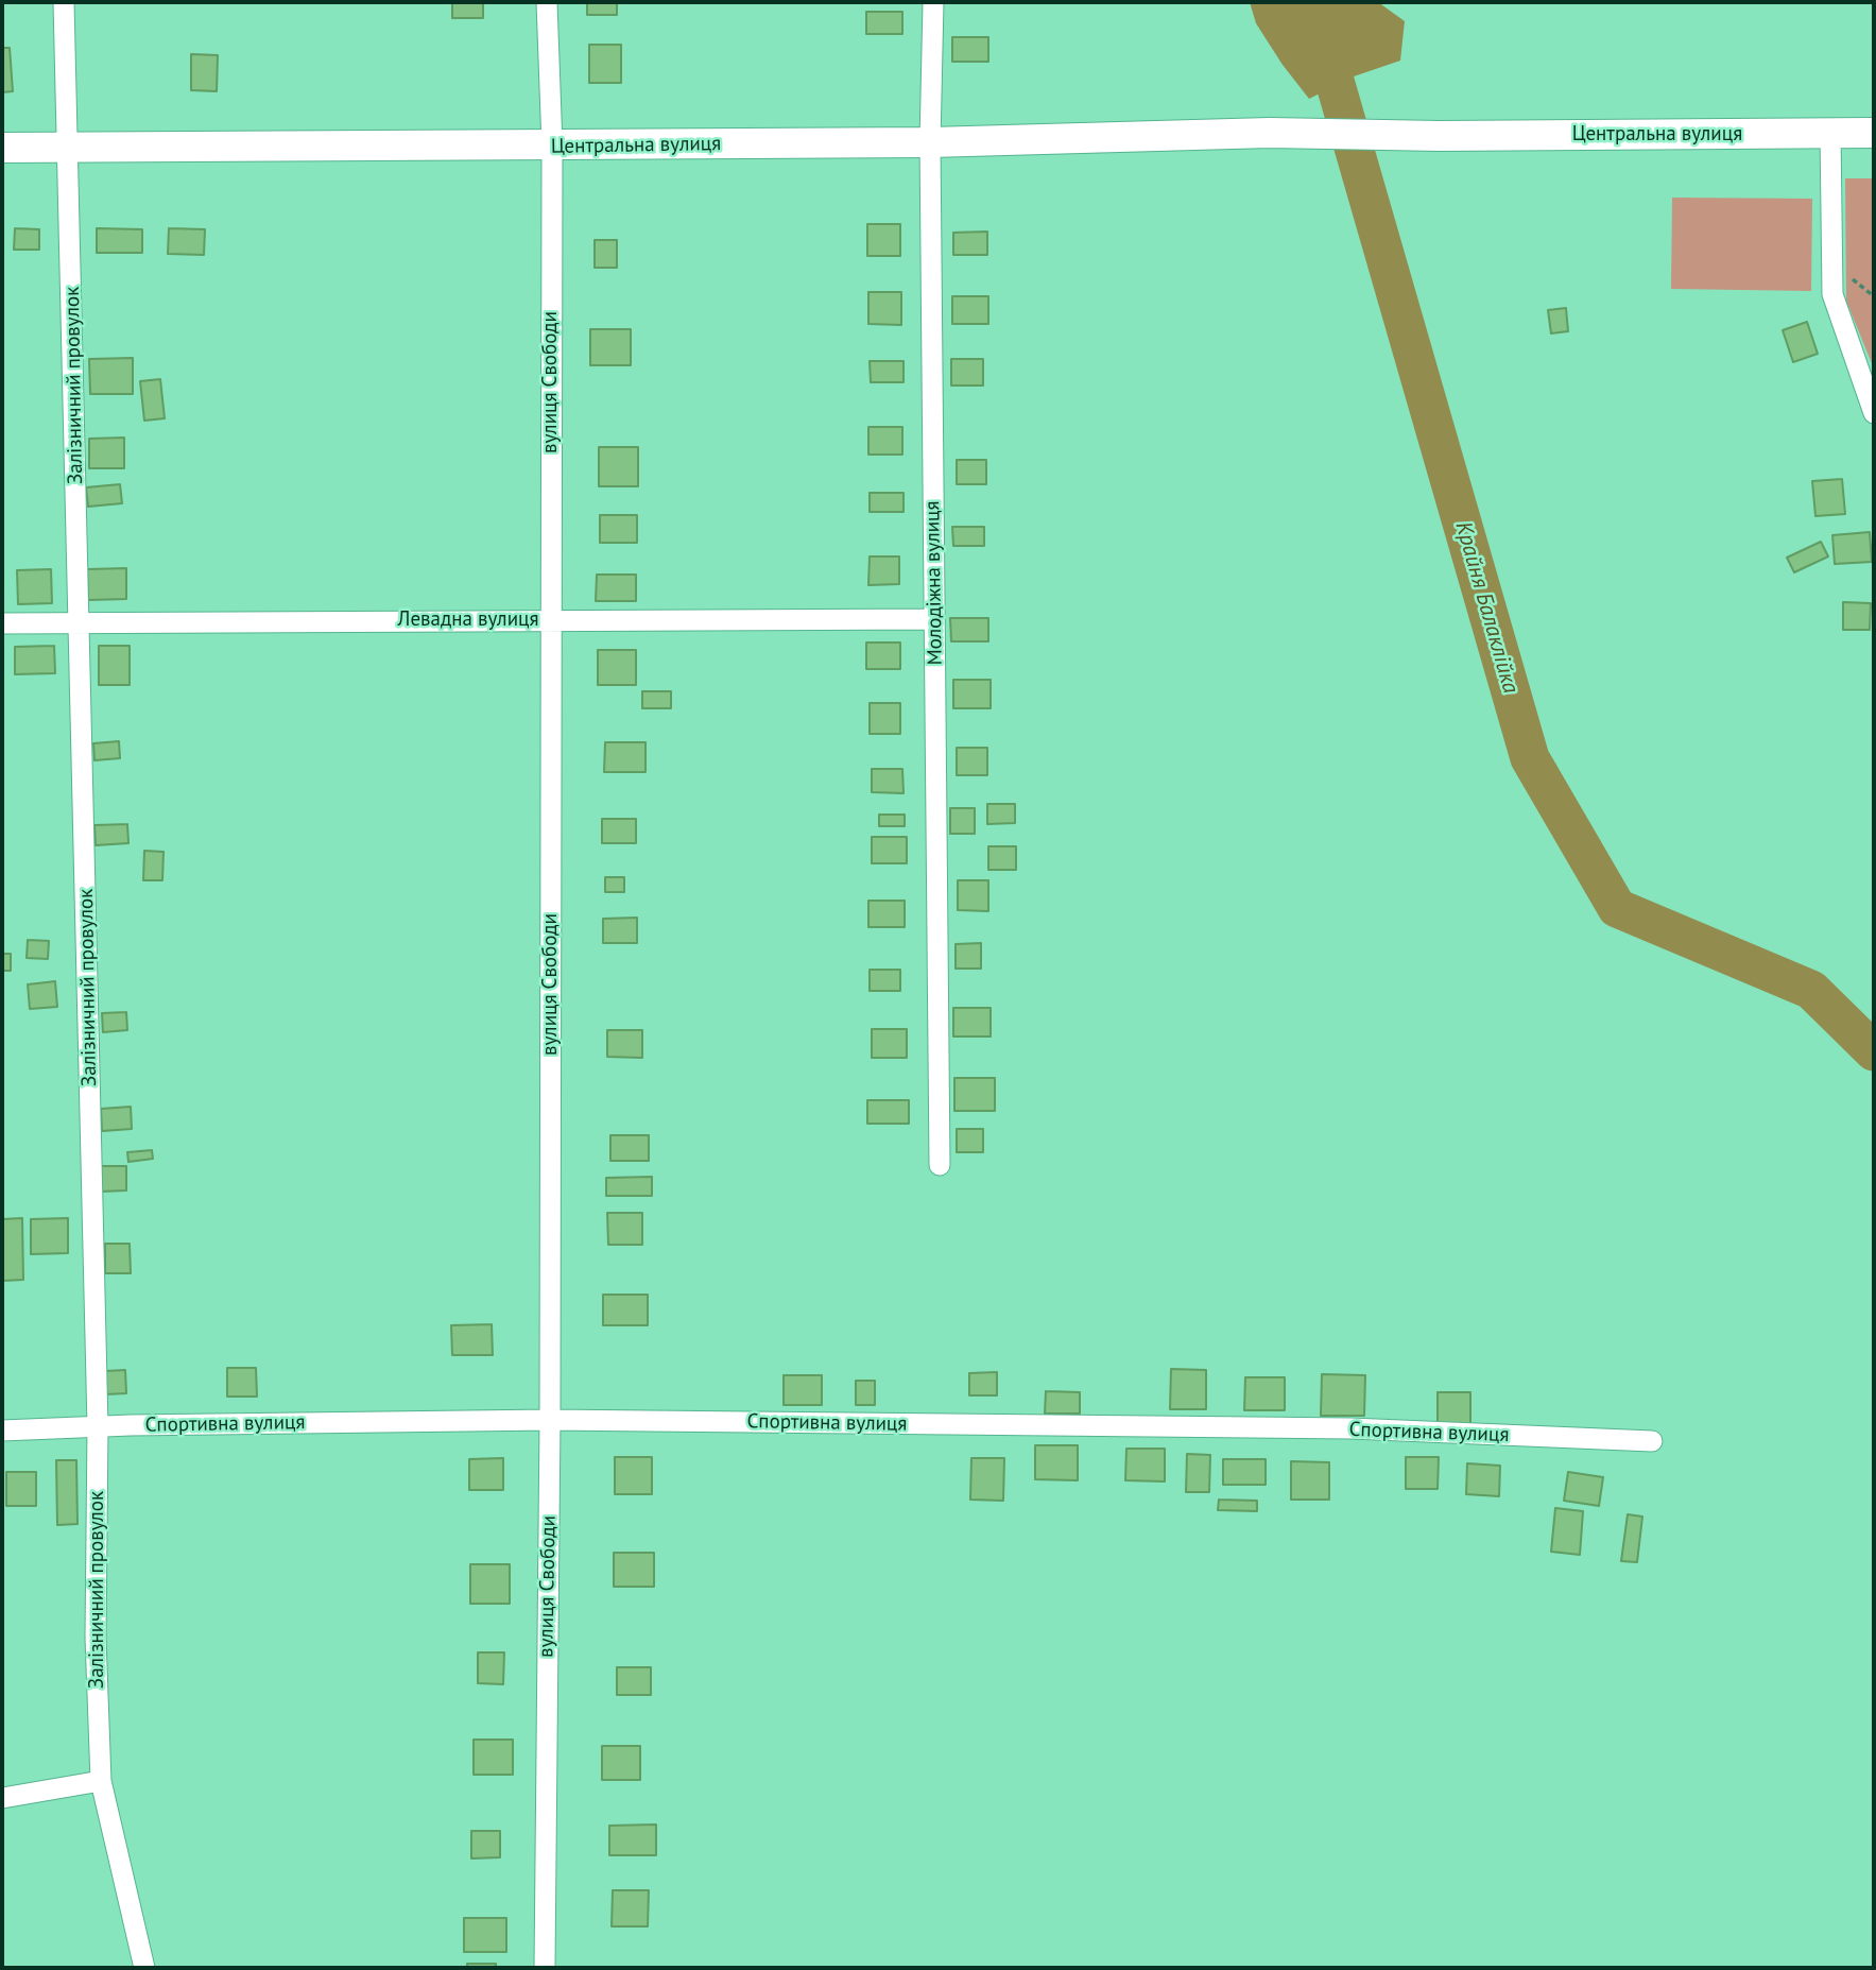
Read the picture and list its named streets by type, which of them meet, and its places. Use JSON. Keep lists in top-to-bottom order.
{
  "streets": {
    "street": [
      "Центральна вулиця",
      "вулиця Свободи",
      "Залізничний провулок",
      "Молодіжна вулиця",
      "Левадна вулиця",
      "Спортивна вулиця"
    ]
  },
  "crossings": [
    ["Центральна вулиця", "вулиця Свободи"],
    ["Центральна вулиця", "Залізничний провулок"],
    ["Центральна вулиця", "Молодіжна вулиця"],
    ["вулиця Свободи", "Левадна вулиця"],
    ["вулиця Свободи", "Спортивна вулиця"],
    ["Залізничний провулок", "Левадна вулиця"],
    ["Залізничний провулок", "Спортивна вулиця"],
    ["Молодіжна вулиця", "Левадна вулиця"]
  ],
  "water": ["Крайня Балаклійка"]
}
